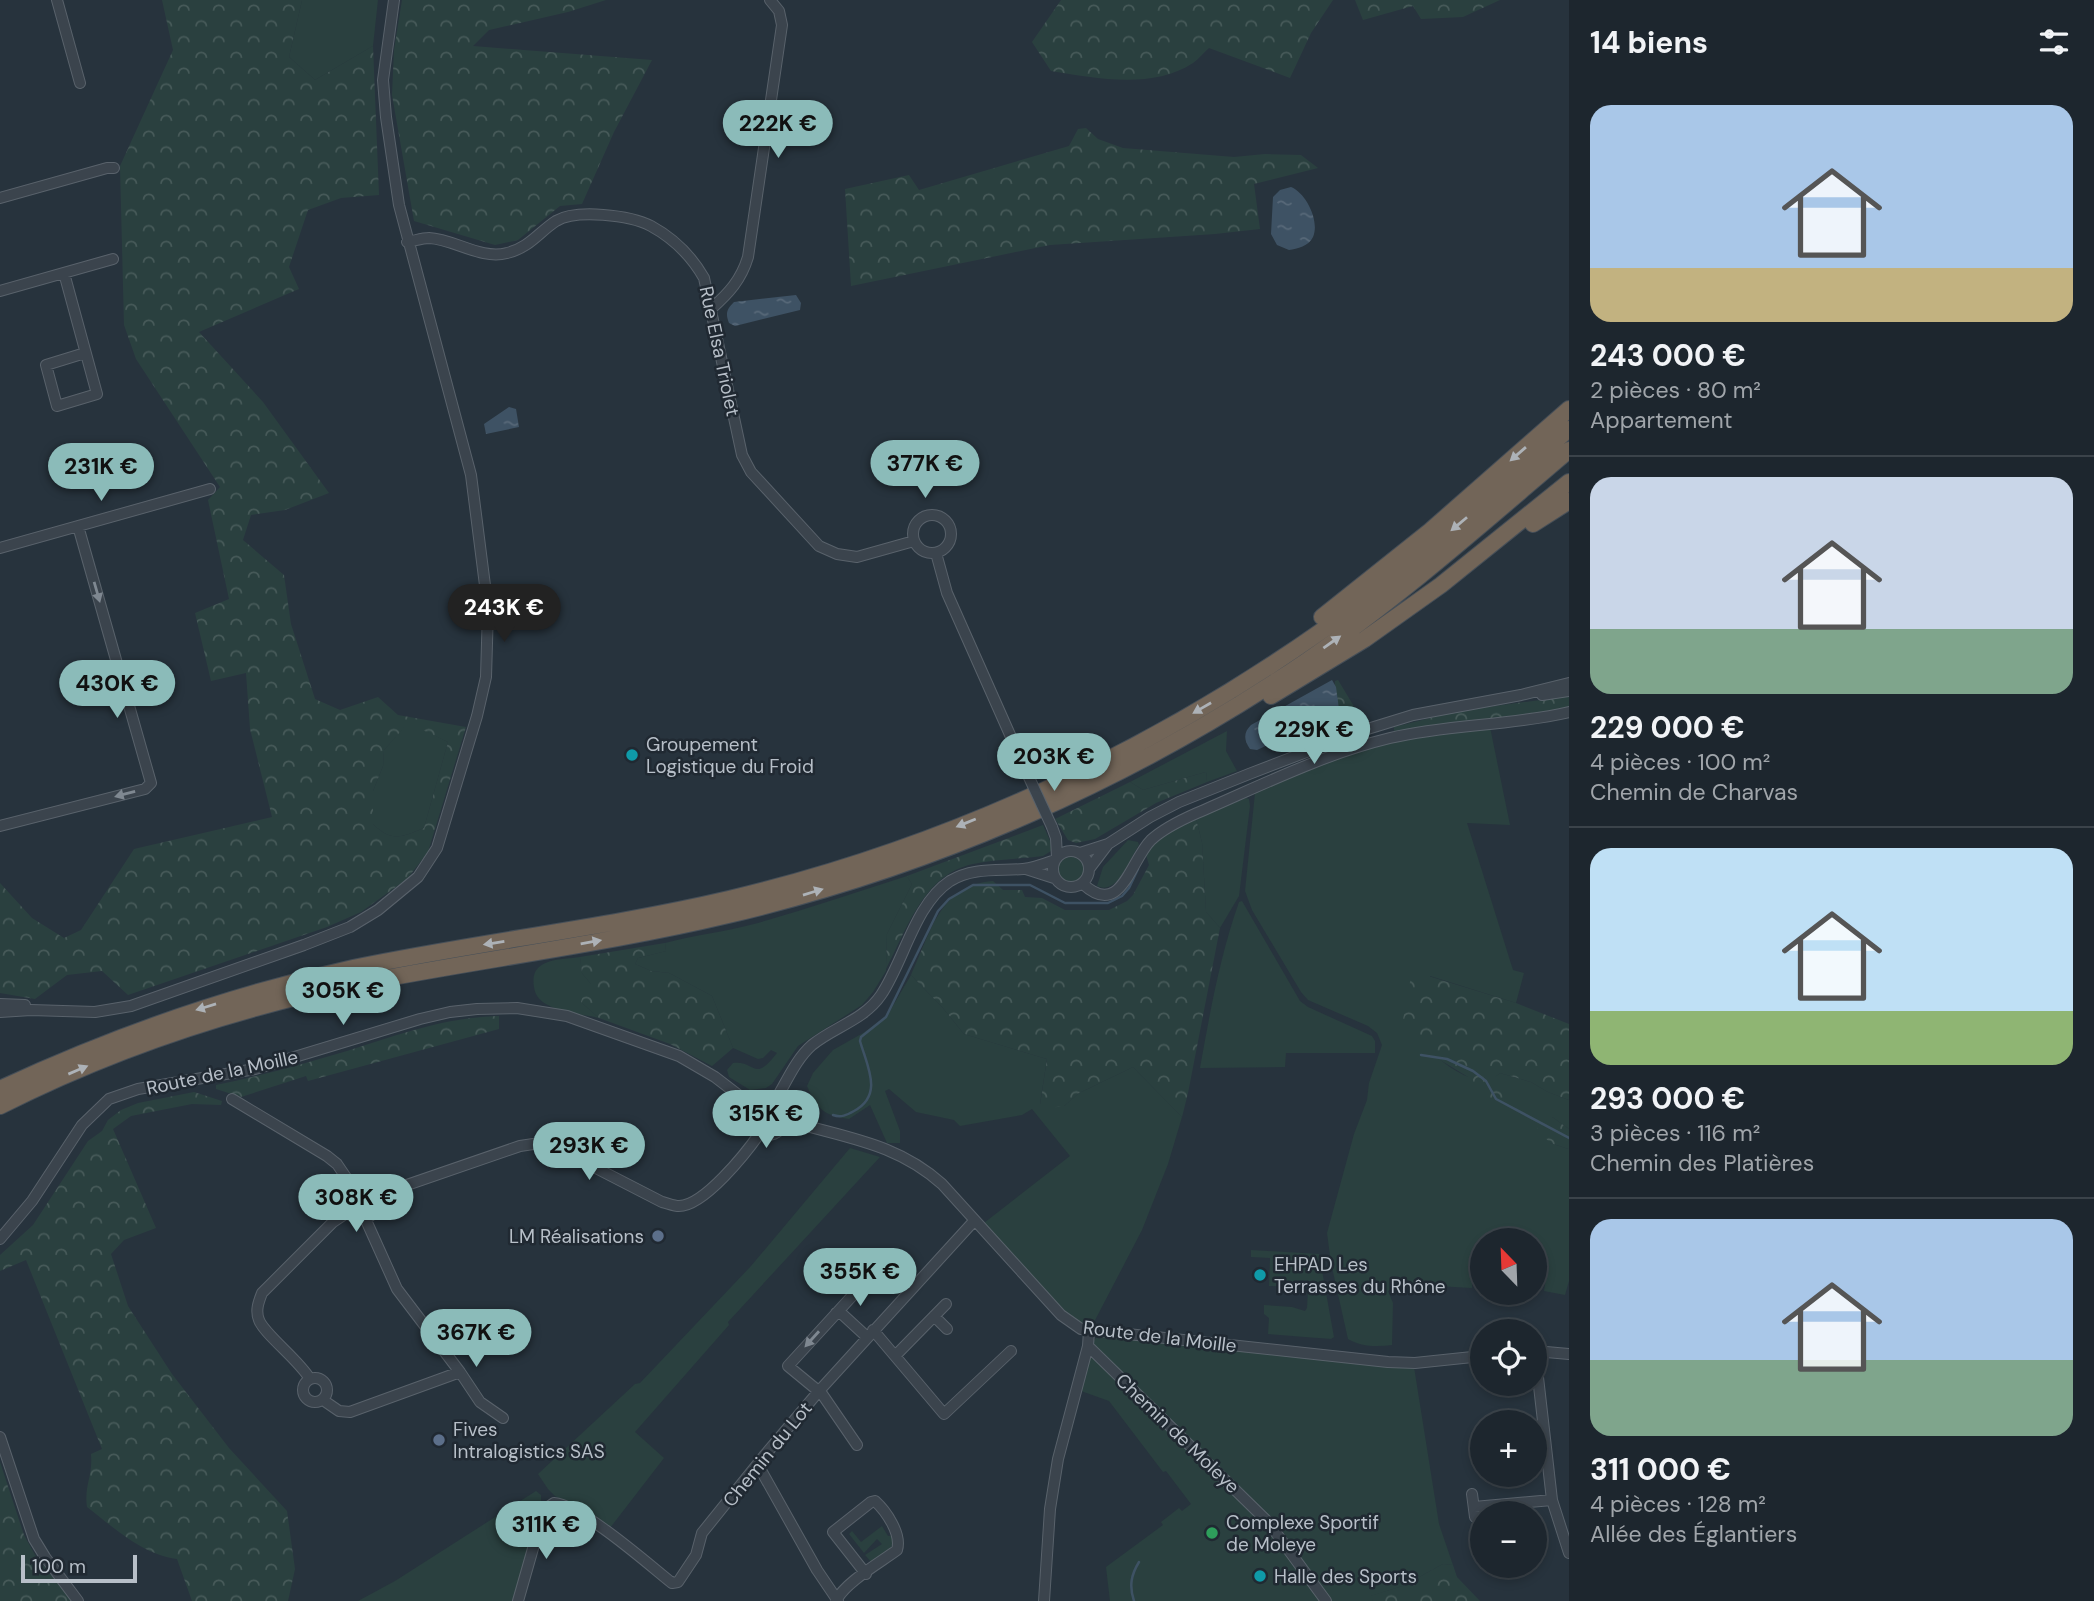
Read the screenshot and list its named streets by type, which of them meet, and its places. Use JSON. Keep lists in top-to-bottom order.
{
  "streets": {
    "street": [
      "Rue Elsa Triolet",
      "Route de la Moille",
      "Chemin de Moleye",
      "Chemin du Lot"
    ]
  },
  "crossings": [
    ["Route de la Moille", "Chemin du Lot"]
  ],
  "places": [
    "Groupement Logistique du Froid",
    "LM Réalisations",
    "EHPAD Les Terrasses du Rhône",
    "Fives Intralogistics SAS",
    "Complexe Sportif de Moleye",
    "Halle des Sports"
  ],
  "scale_bar": "100 m",
  "north": "top left",
  "page": {
    "heading": "14 biens",
    "list": [
      {
        "name": "243 000 €",
        "note": "2 pièces · 80 m² · Appartement"
      },
      {
        "name": "229 000 €",
        "note": "4 pièces · 100 m² · Chemin de Charvas"
      },
      {
        "name": "293 000 €",
        "note": "3 pièces · 116 m² · Chemin des Platières"
      },
      {
        "name": "311 000 €",
        "note": "4 pièces · 128 m² · Allée des Églantiers"
      }
    ],
    "price": [
      "222K €",
      "377K €",
      "231K €",
      "243K €",
      "430K €",
      "229K €",
      "203K €",
      "305K €",
      "315K €",
      "293K €",
      "308K €",
      "355K €",
      "367K €",
      "311K €"
    ],
    "map_buttons": ["+", "−"],
    "scale": "100 m"
  }
}
